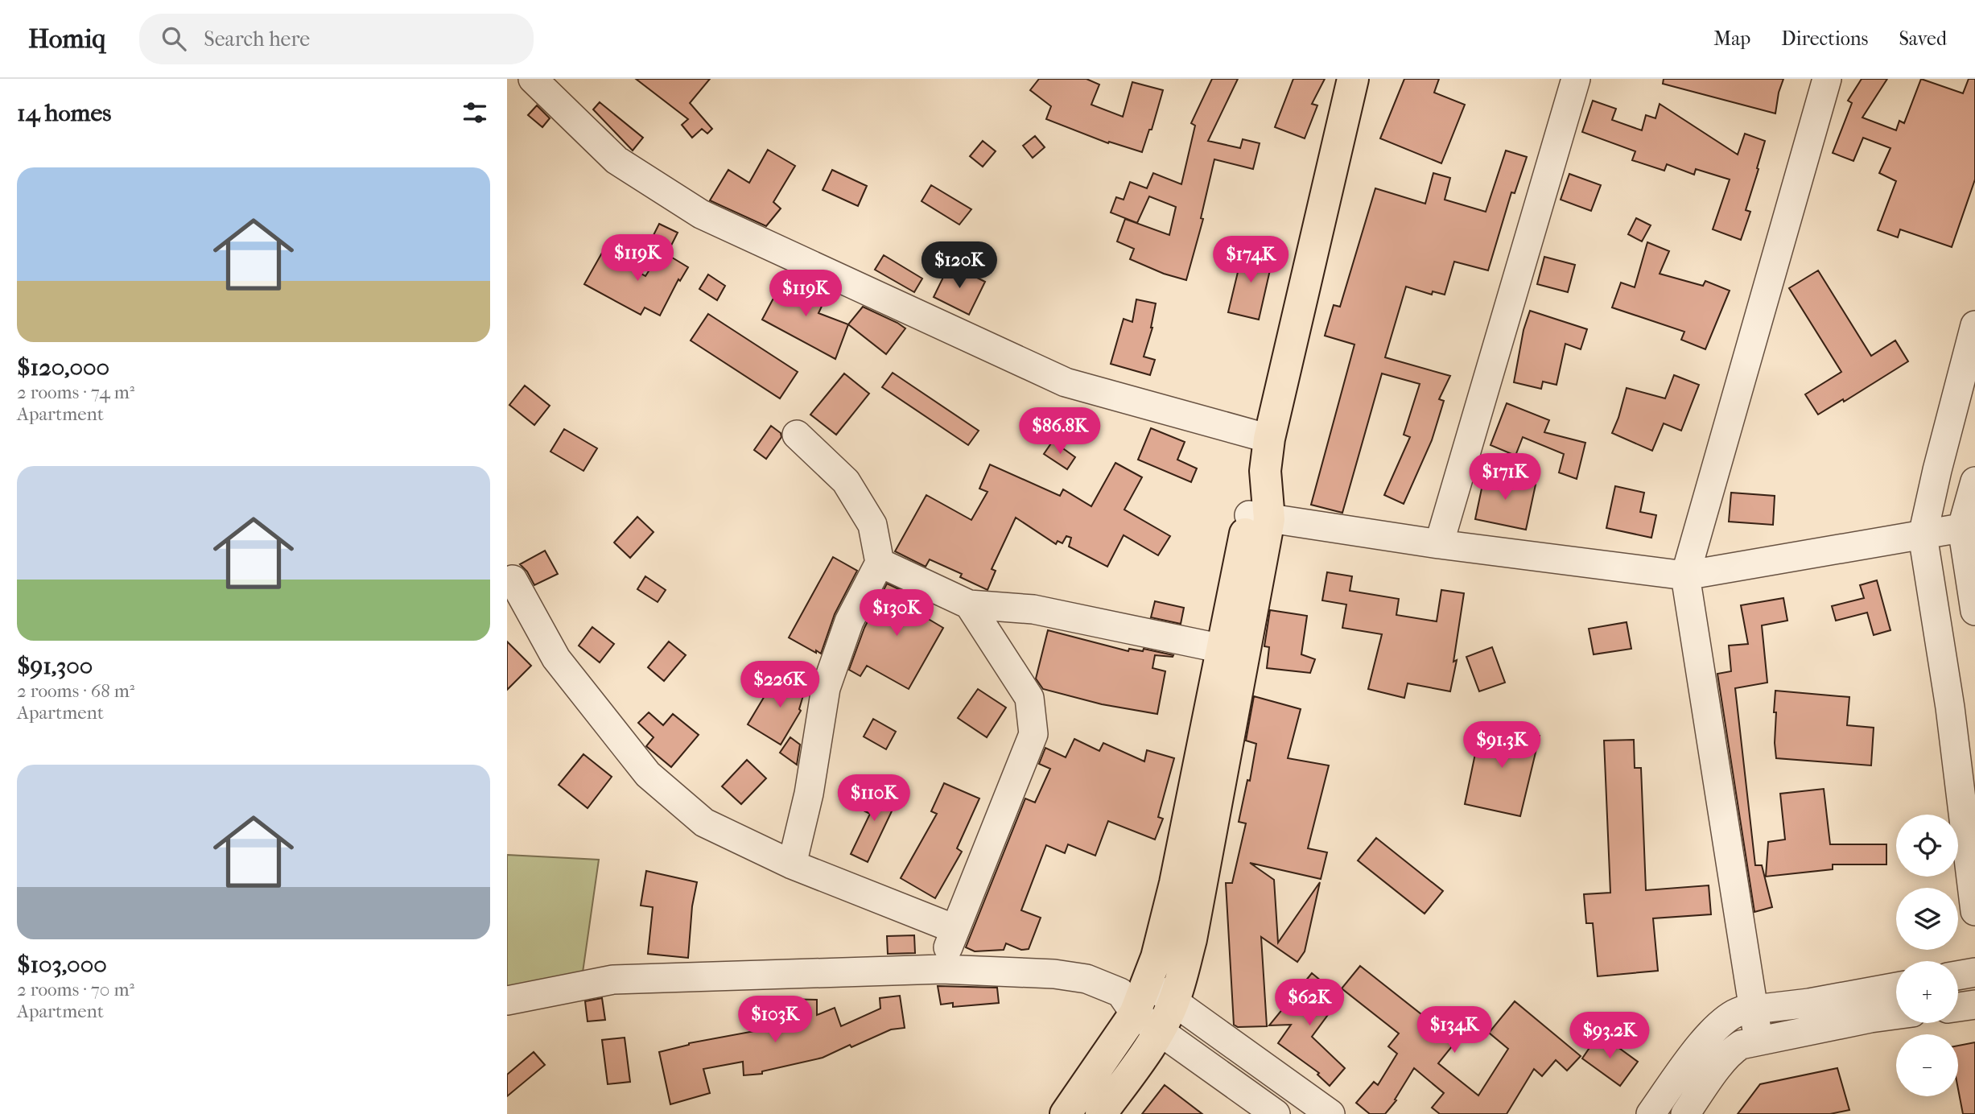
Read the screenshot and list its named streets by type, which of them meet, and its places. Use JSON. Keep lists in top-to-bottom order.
{
  "page": {
    "header": "Homiq",
    "search": "Search here",
    "nav": ["Map", "Directions", "Saved"],
    "heading": "14 homes",
    "list": [
      {
        "name": "$120,000",
        "note": "2 rooms · 74 m² · Apartment"
      },
      {
        "name": "$91,300",
        "note": "2 rooms · 68 m² · Apartment"
      },
      {
        "name": "$103,000",
        "note": "2 rooms · 70 m² · Apartment"
      }
    ],
    "price": [
      "$119K",
      "$174K",
      "$120K",
      "$119K",
      "$86.8K",
      "$171K",
      "$130K",
      "$226K",
      "$91.3K",
      "$110K",
      "$62K",
      "$103K",
      "$134K",
      "$93.2K"
    ],
    "map_buttons": ["+", "−"]
  }
}
